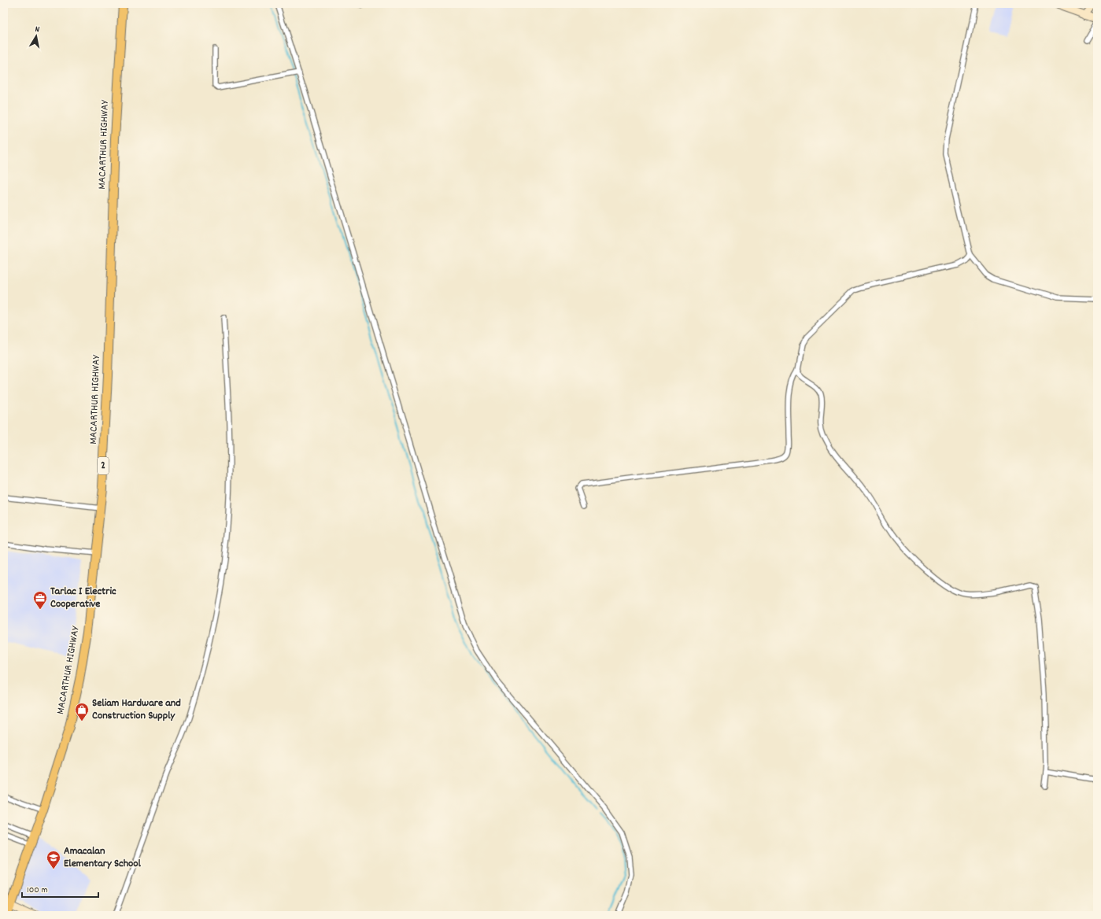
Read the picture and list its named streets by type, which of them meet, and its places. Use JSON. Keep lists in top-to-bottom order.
{
  "streets": {
    "highway": ["MACARTHUR HIGHWAY", "2"]
  },
  "places": {
    "office": ["Tarlac I Electric Cooperative"],
    "shop": ["Seliam Hardware and Construction Supply"],
    "school or university": ["Amacalan Elementary School"]
  },
  "scale_bar": "100 m",
  "north": "top"
}
